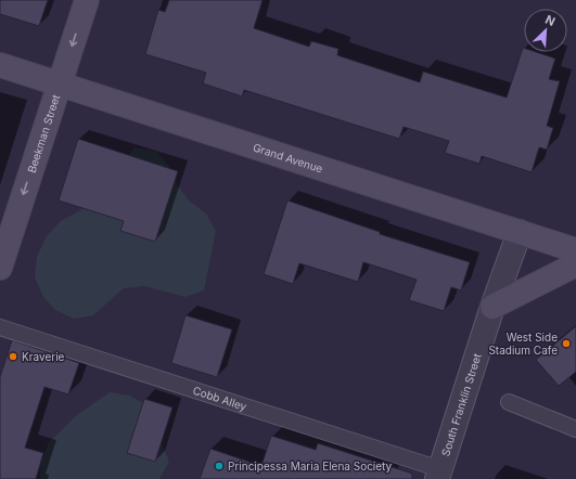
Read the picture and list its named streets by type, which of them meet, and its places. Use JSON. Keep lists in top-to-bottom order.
{
  "streets": {
    "street": ["Beekman Street", "Grand Avenue", "South Franklin Street"],
    "lane": ["Cobb Alley"]
  },
  "crossings": [
    ["Beekman Street", "Grand Avenue"],
    ["Grand Avenue", "South Franklin Street"],
    ["Cobb Alley", "South Franklin Street"]
  ],
  "one_way": ["Beekman Street"],
  "places": ["West Side Stadium Cafe", "Kraverie", "Principessa Maria Elena Society"],
  "north": "top right"
}
